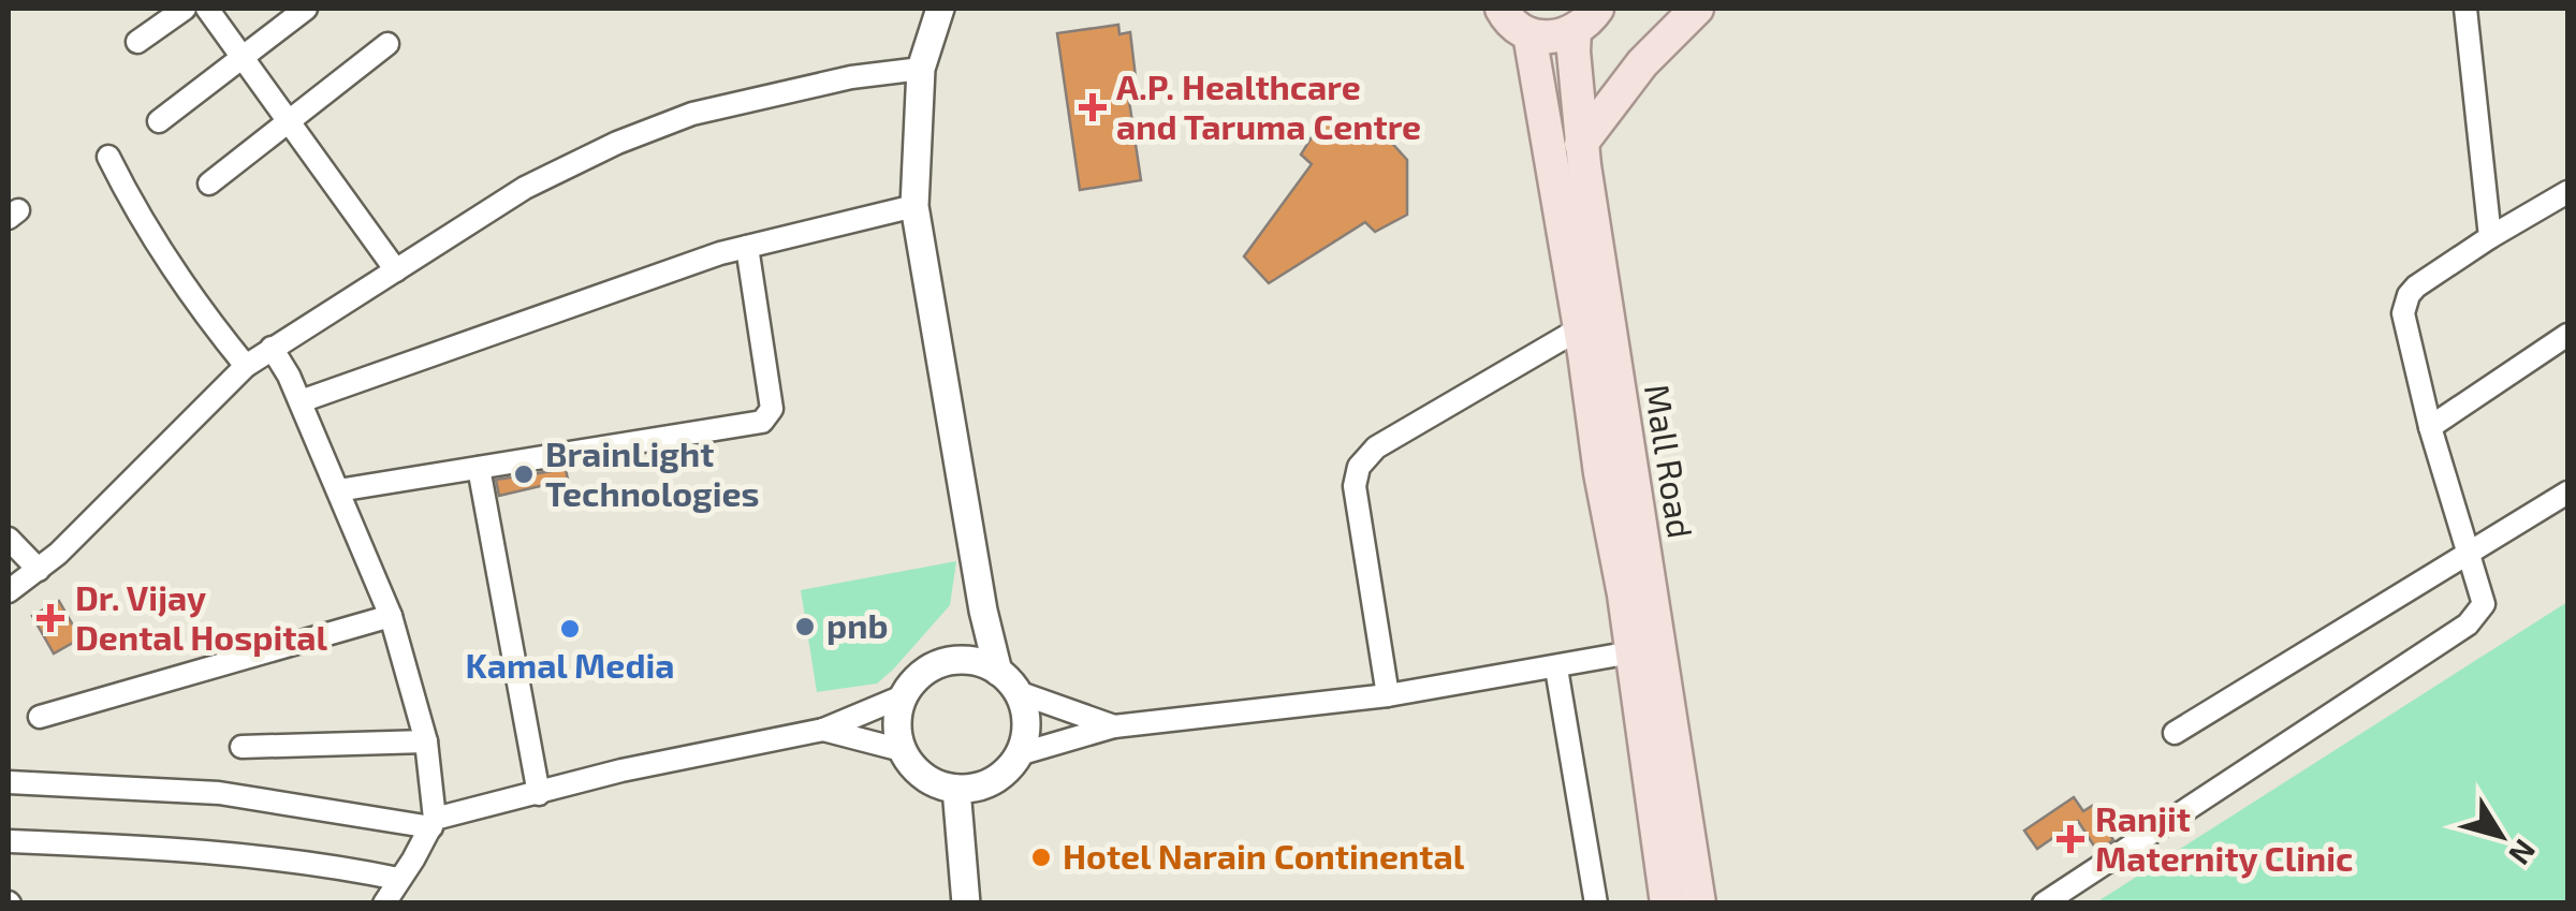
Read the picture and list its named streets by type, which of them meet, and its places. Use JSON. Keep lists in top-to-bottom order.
{
  "streets": {
    "main road": ["Mall Road"]
  },
  "places": {
    "health": ["A.P. Healthcare and Taruma Centre", "Dr. Vijay Dental Hospital", "Ranjit Maternity Clinic"],
    "other": [
      "BrainLight Technologies",
      "pnb",
      "Kamal Media",
      "Hotel Narain Continental"
    ]
  },
  "north": "bottom right"
}
